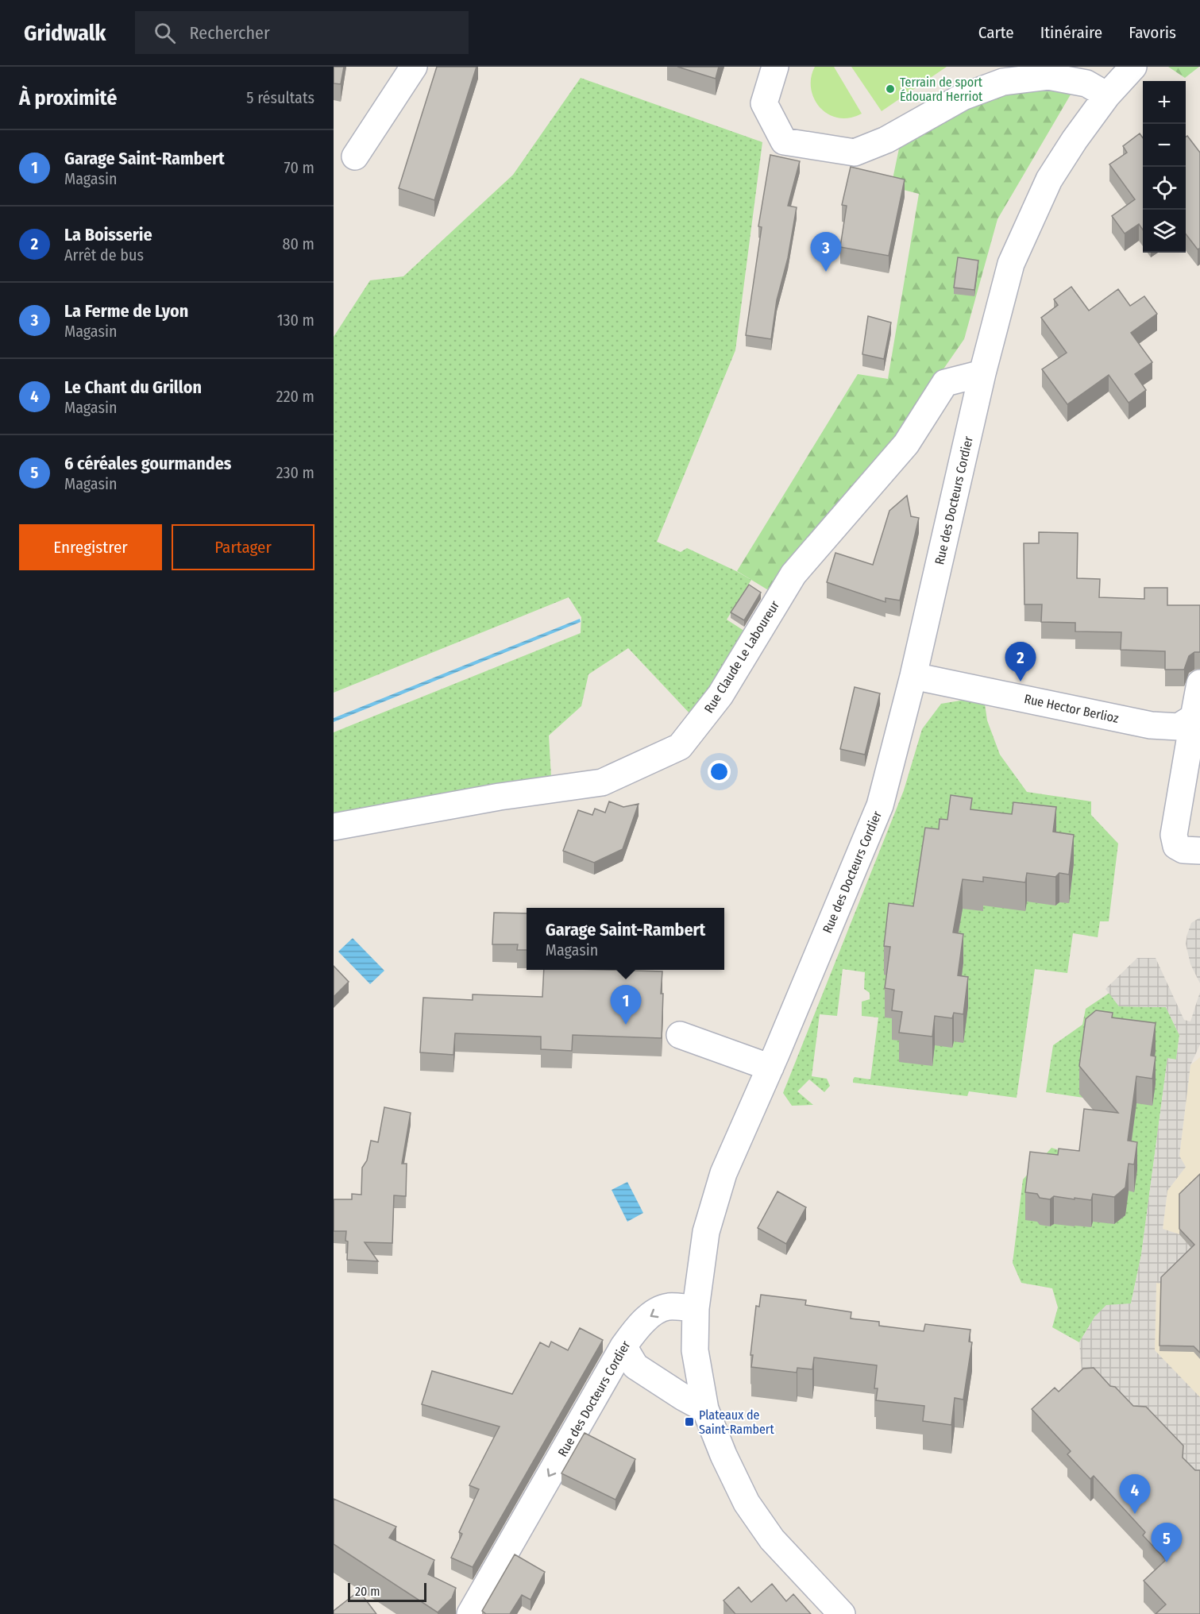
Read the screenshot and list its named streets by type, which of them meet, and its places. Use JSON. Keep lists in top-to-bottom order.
{
  "streets": {
    "street": ["Rue des Docteurs Cordier", "Rue Claude Le Laboureur", "Rue Hector Berlioz"]
  },
  "crossings": [
    ["Rue des Docteurs Cordier", "Rue Claude Le Laboureur"],
    ["Rue des Docteurs Cordier", "Rue Hector Berlioz"]
  ],
  "places": {
    "other": ["Terrain de sport Édouard Herriot"],
    "transit": ["Plateaux de Saint-Rambert"]
  },
  "scale_bar": "20 m",
  "page": {
    "header": "Gridwalk",
    "search": "Rechercher",
    "nav": ["Carte", "Itinéraire", "Favoris"],
    "heading": ["À proximité", "5 résultats"],
    "map_buttons": ["+", "−"],
    "list": [
      {
        "mark": "1",
        "name": "Garage Saint-Rambert",
        "note": "Magasin",
        "value": "70 m"
      },
      {
        "mark": "2",
        "name": "La Boisserie",
        "note": "Arrêt de bus",
        "value": "80 m"
      },
      {
        "mark": "3",
        "name": "La Ferme de Lyon",
        "note": "Magasin",
        "value": "130 m"
      },
      {
        "mark": "4",
        "name": "Le Chant du Grillon",
        "note": "Magasin",
        "value": "220 m"
      },
      {
        "mark": "5",
        "name": "6 céréales gourmandes",
        "note": "Magasin",
        "value": "230 m"
      }
    ],
    "pins": [
      "3",
      "2",
      "1",
      "4",
      "5"
    ],
    "buttons": ["Enregistrer", "Partager"],
    "popup": ["Garage Saint-Rambert", "Magasin"],
    "scale": "20 m"
  }
}
